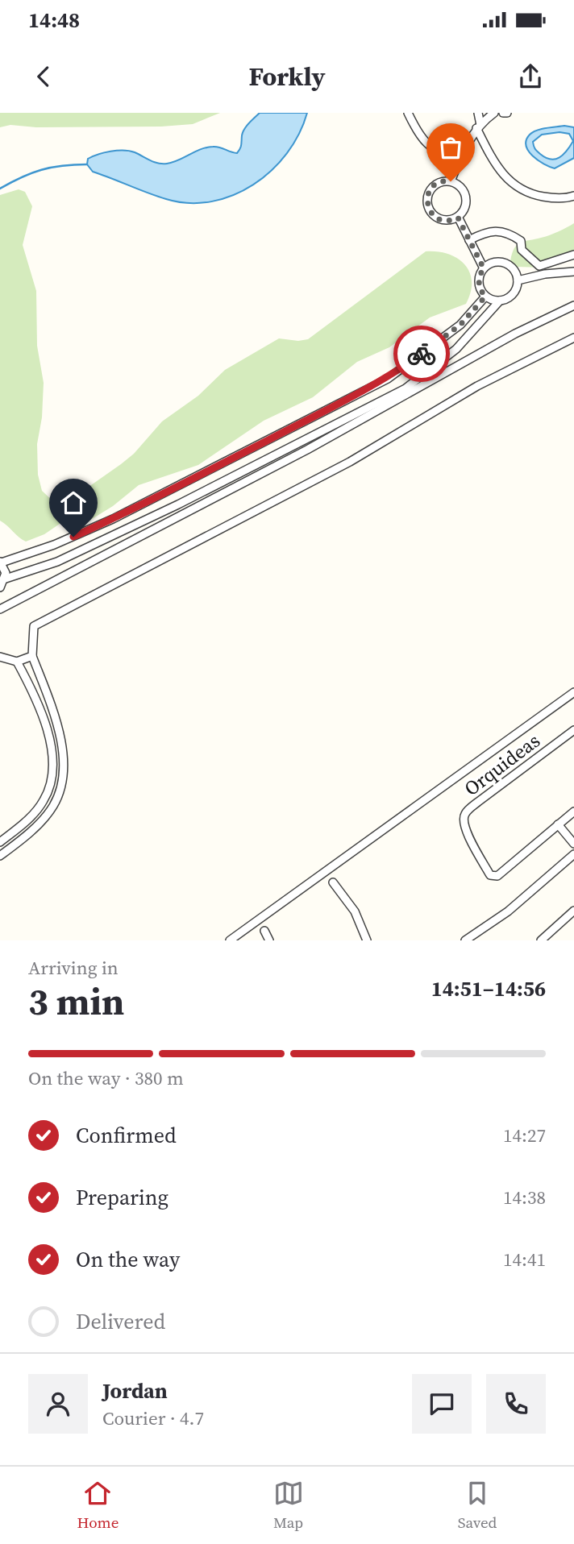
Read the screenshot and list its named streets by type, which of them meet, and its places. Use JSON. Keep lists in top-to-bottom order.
{
  "streets": {
    "street": ["Orquideas"]
  },
  "page": {
    "status": "14:48",
    "header": "Forkly",
    "heading": ["3 min", "Arriving in", "14:51–14:56"],
    "panel": ["Jordan", "Courier · 4.7"],
    "bar": "On the way · 380 m",
    "list": [
      ["Confirmed", "14:27"],
      ["Preparing", "14:38"],
      ["On the way", "14:41"],
      "Delivered"
    ],
    "tabs": ["Home", "Map", "Saved"]
  }
}
